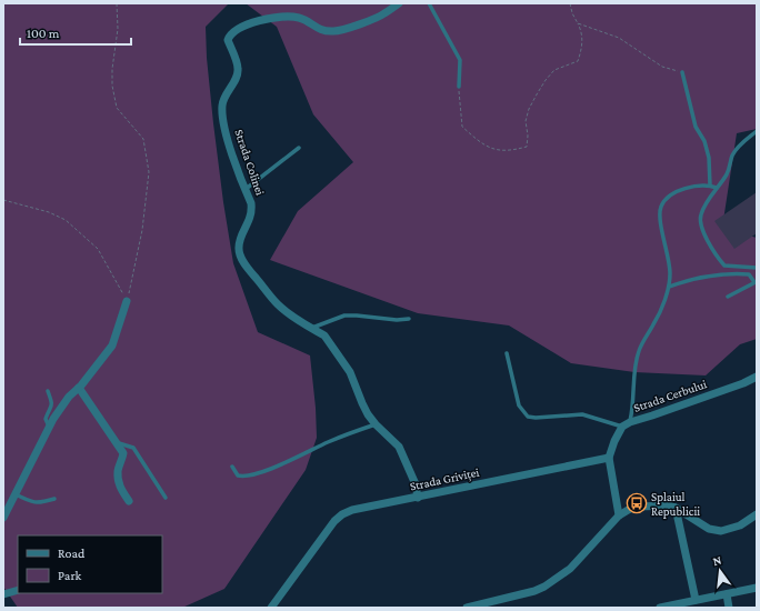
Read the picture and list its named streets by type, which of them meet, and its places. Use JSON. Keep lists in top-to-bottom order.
{
  "streets": {
    "street": ["Strada Colinei", "Strada Cerbului", "Strada Griviței"]
  },
  "crossings": [
    ["Strada Colinei", "Strada Griviței"]
  ],
  "places": {
    "bus stop": ["Splaiul Republicii"]
  },
  "legend": ["Road", "Park"],
  "scale_bar": "100 m",
  "north": "top"
}
